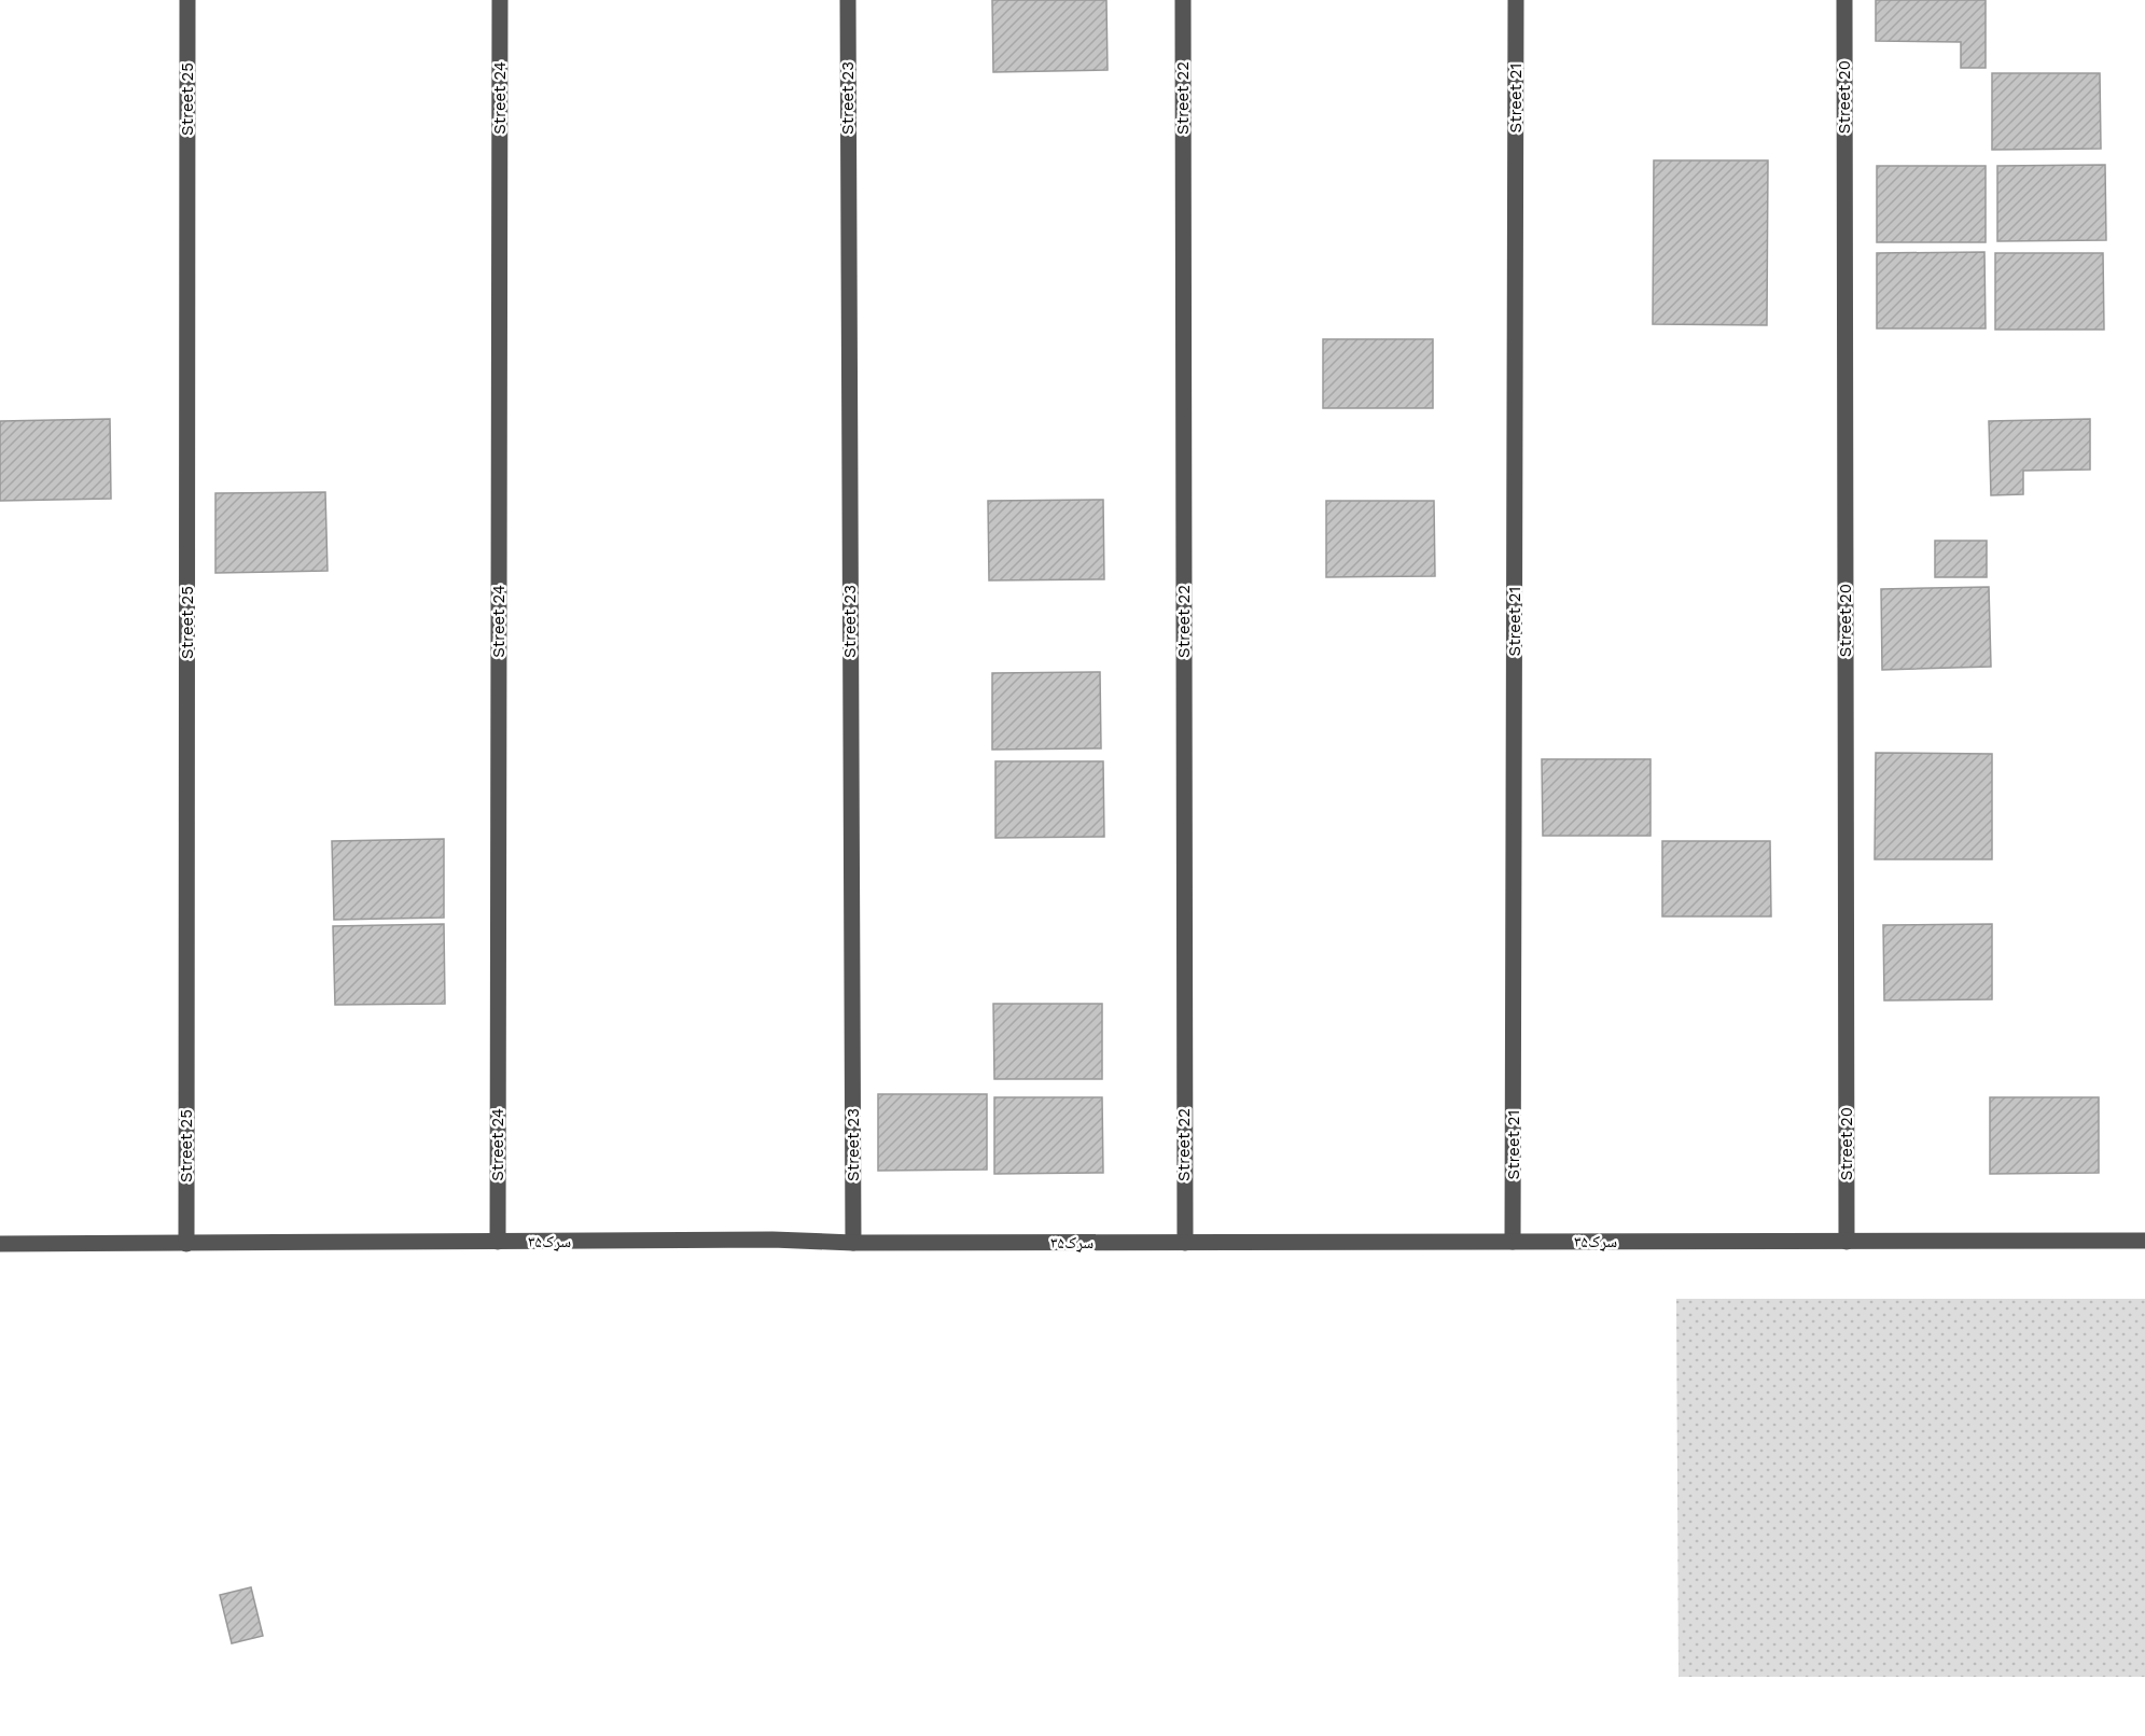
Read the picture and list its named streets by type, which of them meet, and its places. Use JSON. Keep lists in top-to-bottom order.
{
  "streets": {
    "street": [
      "Street 20",
      "Street 24",
      "Street 23",
      "Street 22",
      "Street 21",
      "Street 25",
      "سړک۳۵"
    ]
  },
  "crossings": [
    ["Street 20", "سړک۳۵"],
    ["Street 24", "سړک۳۵"],
    ["Street 23", "سړک۳۵"],
    ["Street 22", "سړک۳۵"],
    ["Street 21", "سړک۳۵"],
    ["Street 25", "سړک۳۵"]
  ]
}
